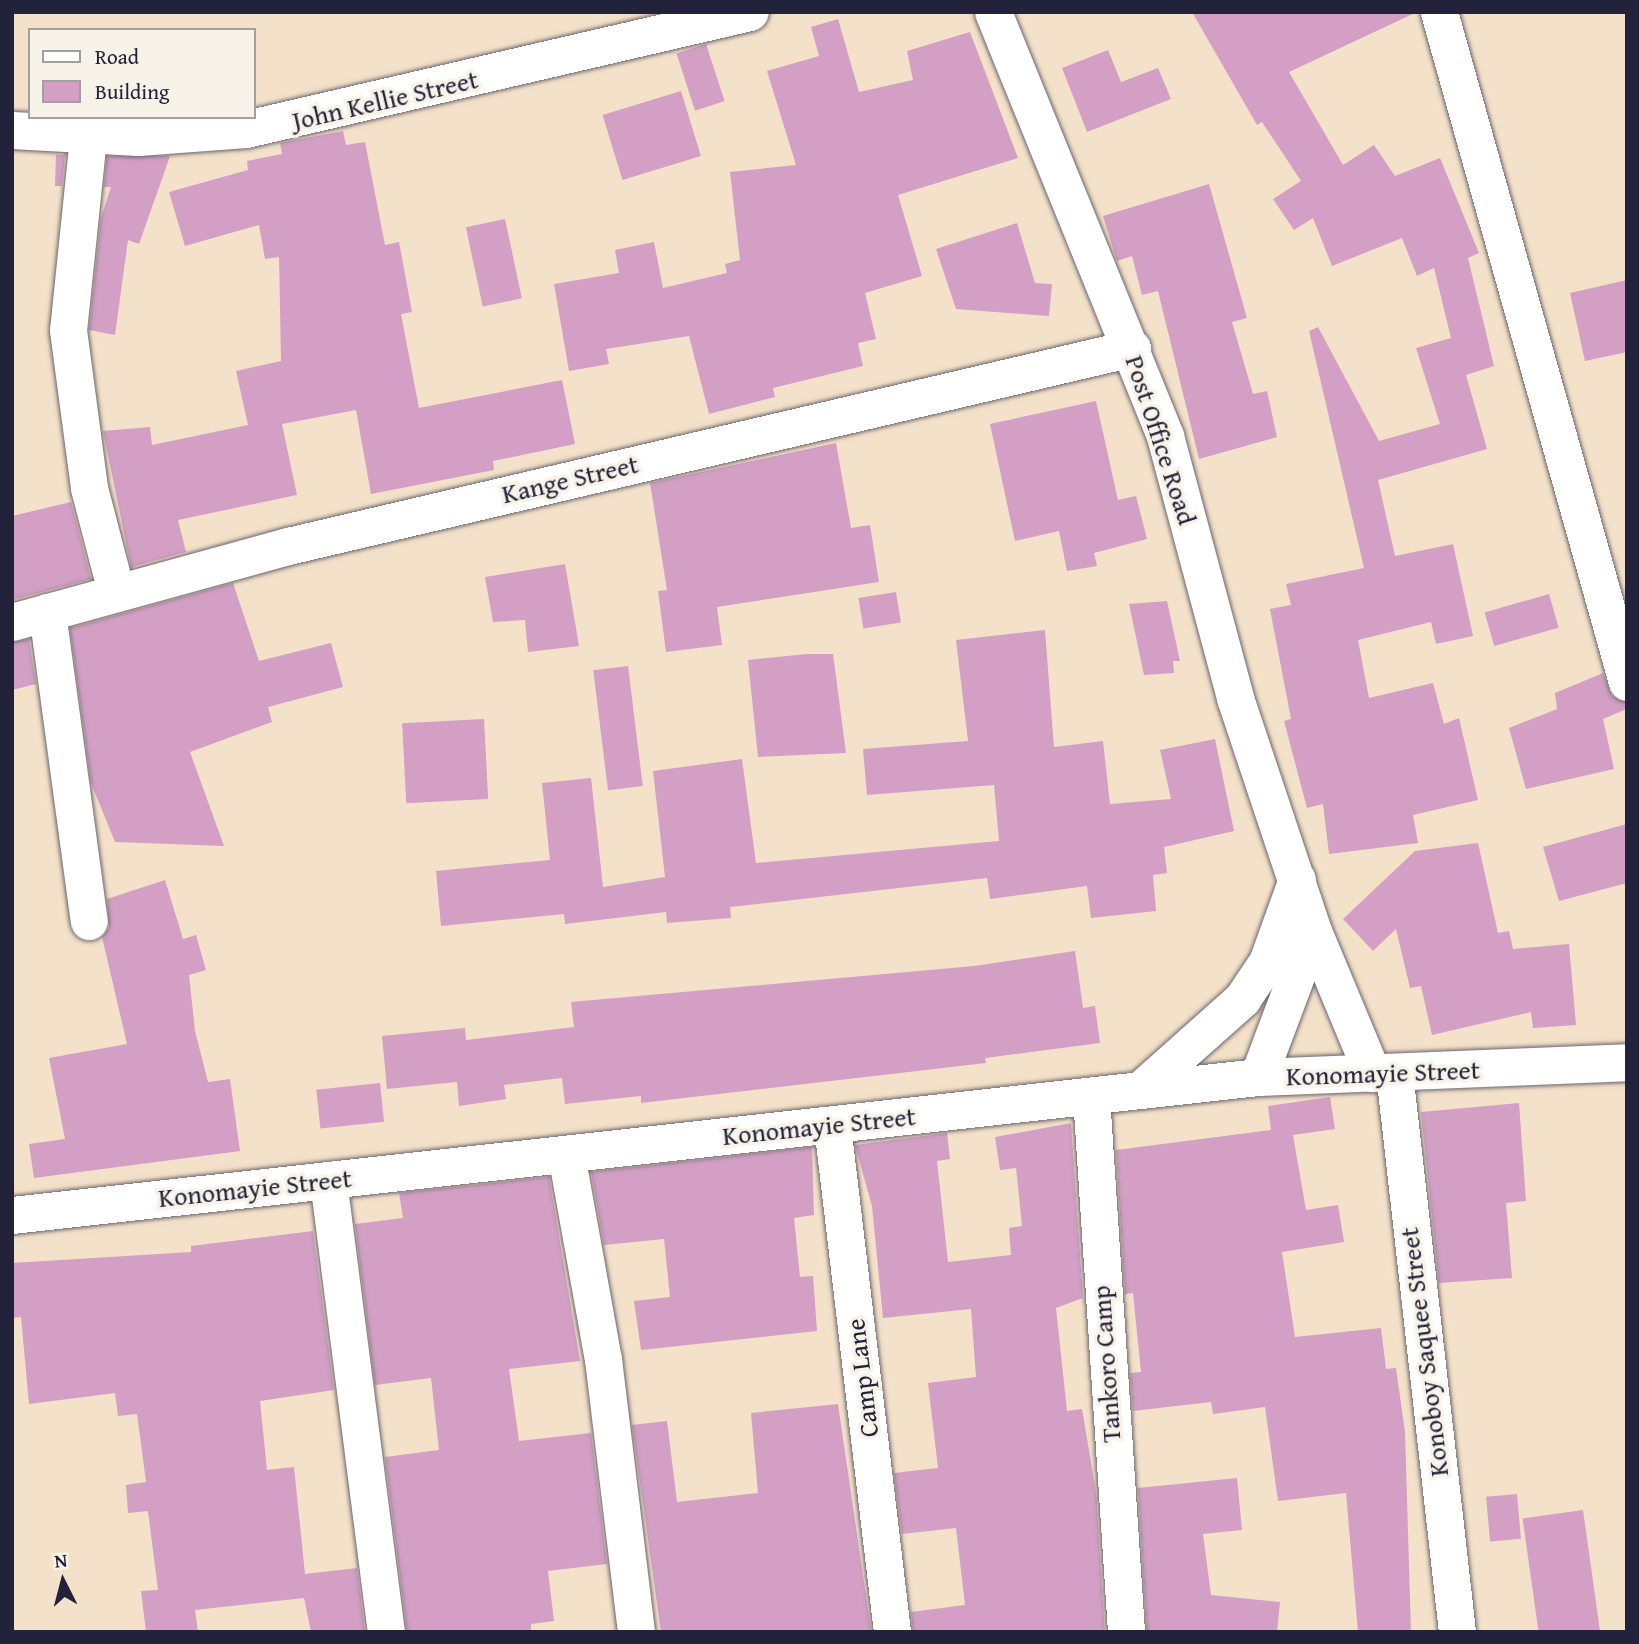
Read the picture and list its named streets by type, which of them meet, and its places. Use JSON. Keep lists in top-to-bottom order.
{
  "streets": {
    "street": [
      "John Kellie Street",
      "Post Office Road",
      "Kange Street",
      "Konomayie Street",
      "Konoboy Saquee Street",
      "Tankoro Camp",
      "Camp Lane"
    ]
  },
  "crossings": [
    ["Post Office Road", "Kange Street"],
    ["Post Office Road", "Konomayie Street"],
    ["Post Office Road", "Konoboy Saquee Street"],
    ["Konomayie Street", "Konoboy Saquee Street"],
    ["Konomayie Street", "Tankoro Camp"],
    ["Konomayie Street", "Camp Lane"]
  ],
  "legend": ["Road", "Building"],
  "north": "top"
}
